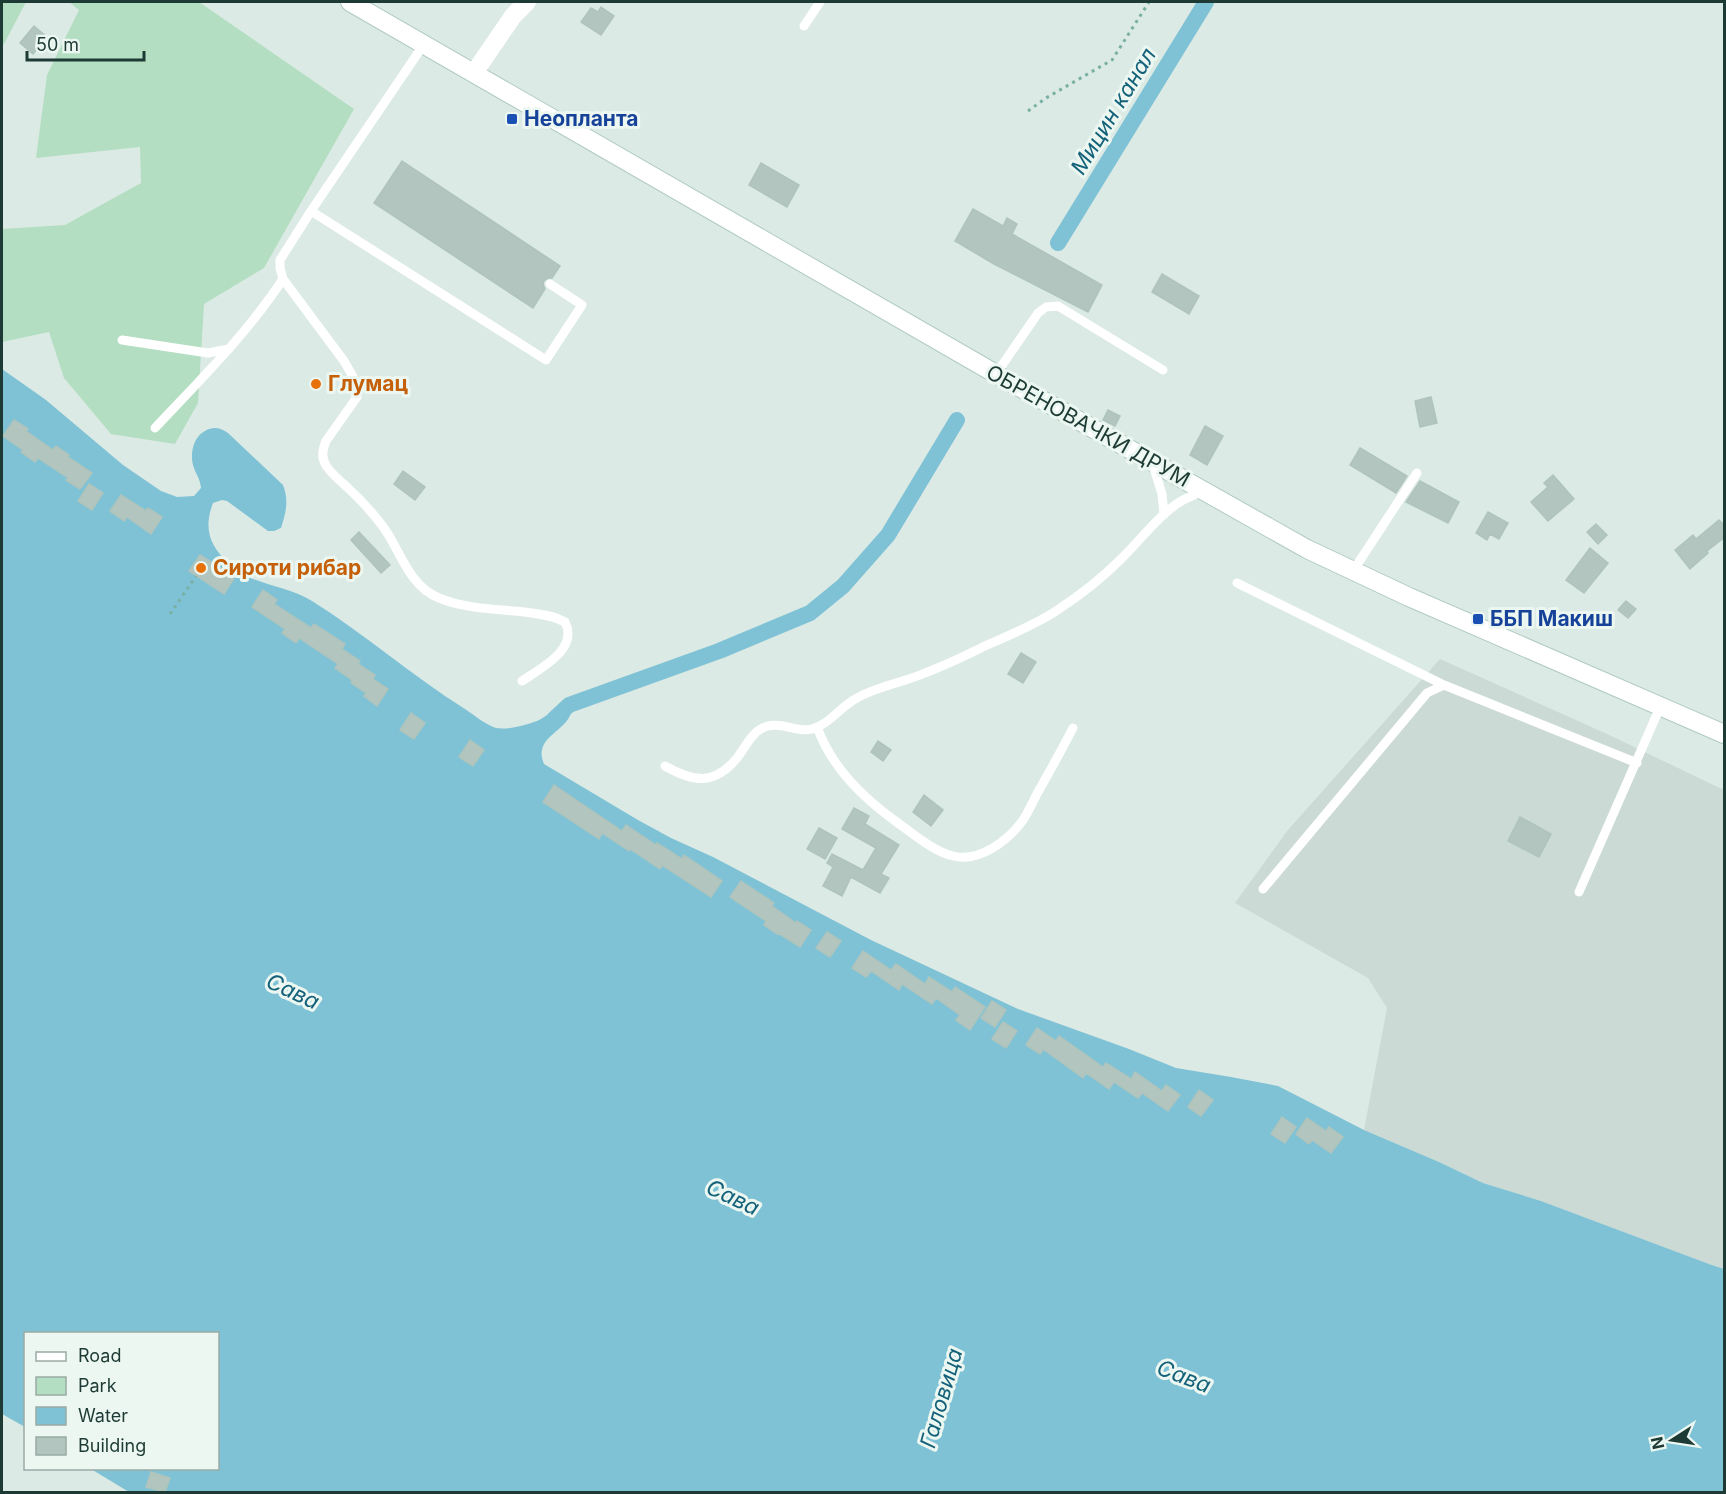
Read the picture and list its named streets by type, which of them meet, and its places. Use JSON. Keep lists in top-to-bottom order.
{
  "streets": {
    "street": ["ОБРЕНОВАЧКИ ДРУМ"]
  },
  "water": ["Мицин канал", "Сава", "Галовица"],
  "places": {
    "transit": ["Неопланта", "ББП Макиш"],
    "other": ["Глумац", "Сироти рибар"]
  },
  "legend": [
    "Road",
    "Park",
    "Water",
    "Building"
  ],
  "scale_bar": "50 m",
  "north": "left"
}
